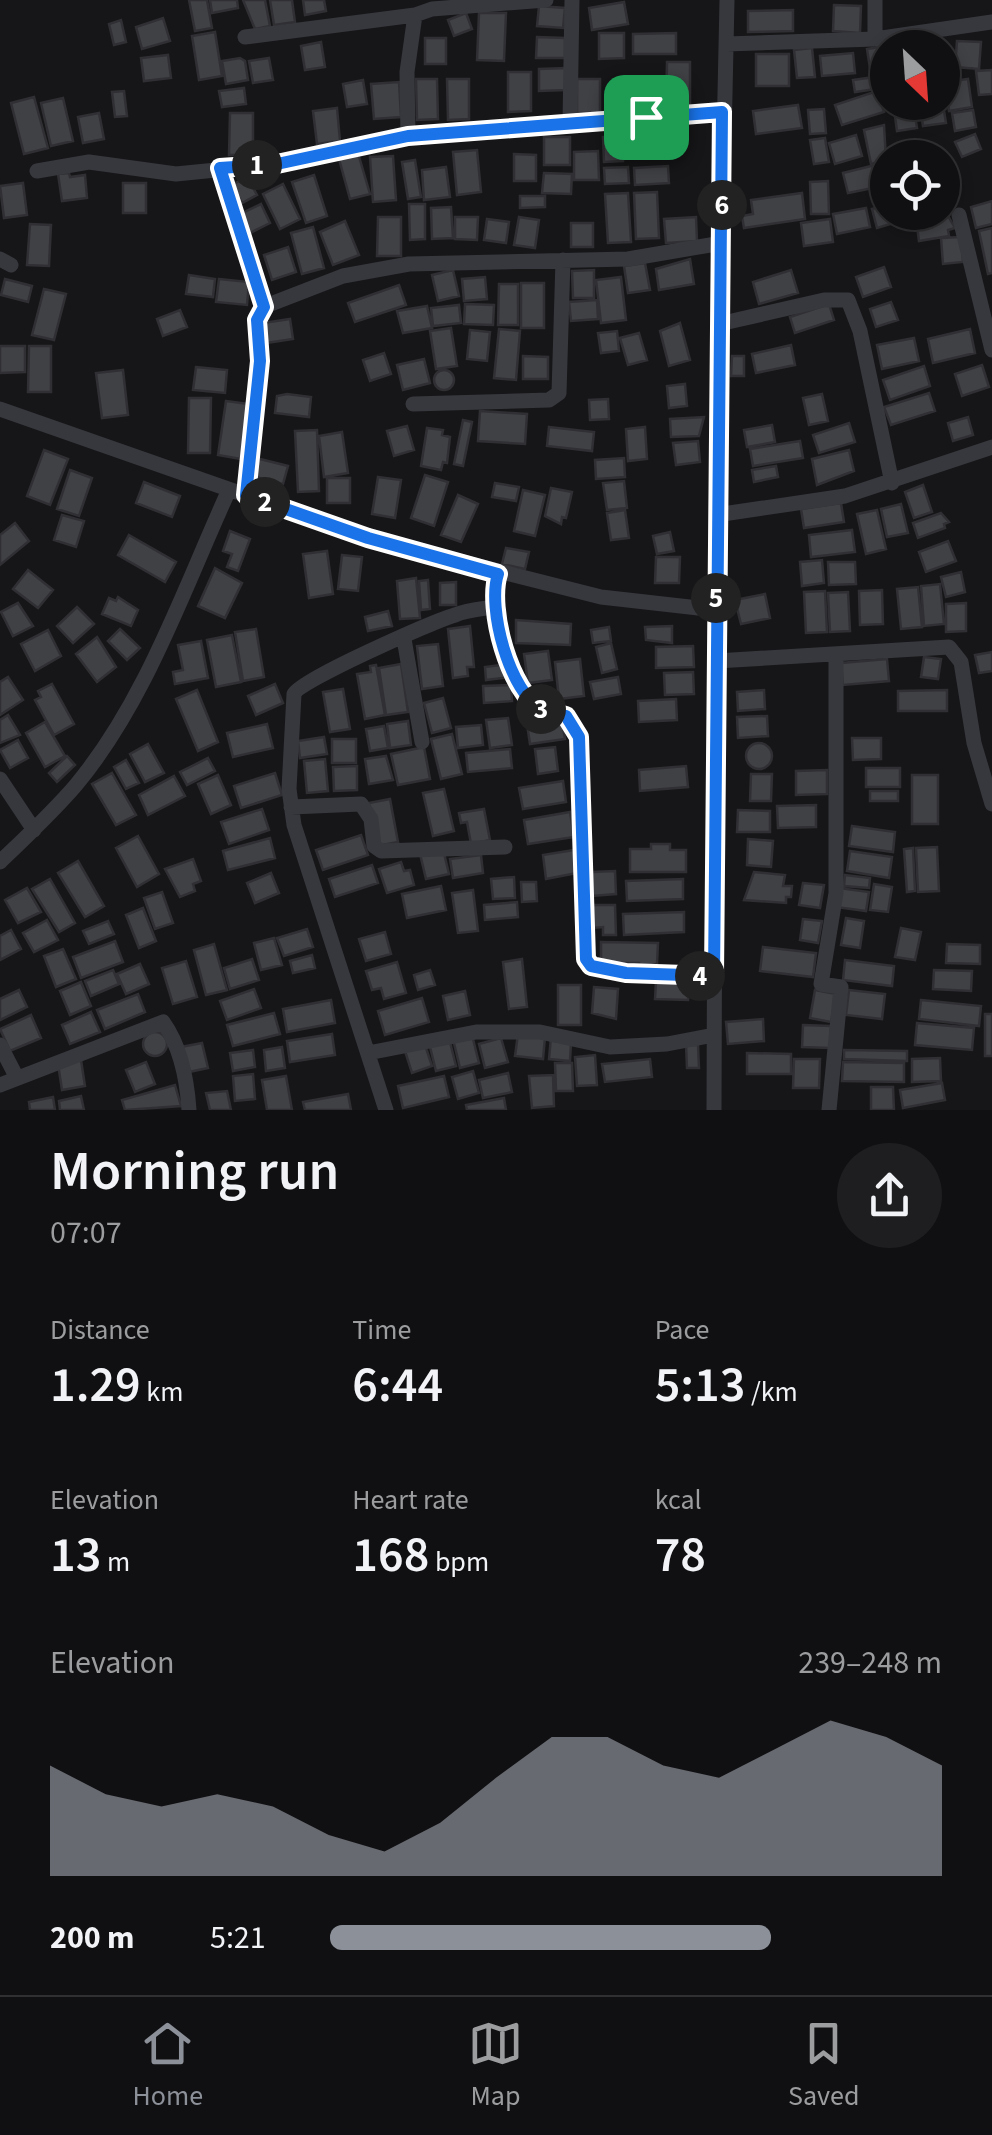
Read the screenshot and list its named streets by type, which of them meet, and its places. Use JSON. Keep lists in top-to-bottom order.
{
  "north": "bottom right",
  "page": {
    "pins": [
      "1",
      "6",
      "2",
      "5",
      "3",
      "4"
    ],
    "heading": ["Morning run", "07:07"],
    "stats": [
      ["Distance", "1.29 km"],
      ["Time", "6:44"],
      ["Pace", "5:13 /km"],
      ["Elevation", "13 m"],
      ["Heart rate", "168 bpm"],
      ["kcal", "78"]
    ],
    "chart": ["Elevation", "239–248 m"],
    "list": [
      {
        "name": "200 m",
        "note": "5:21"
      }
    ],
    "tabs": ["Home", "Map", "Saved"]
  }
}
